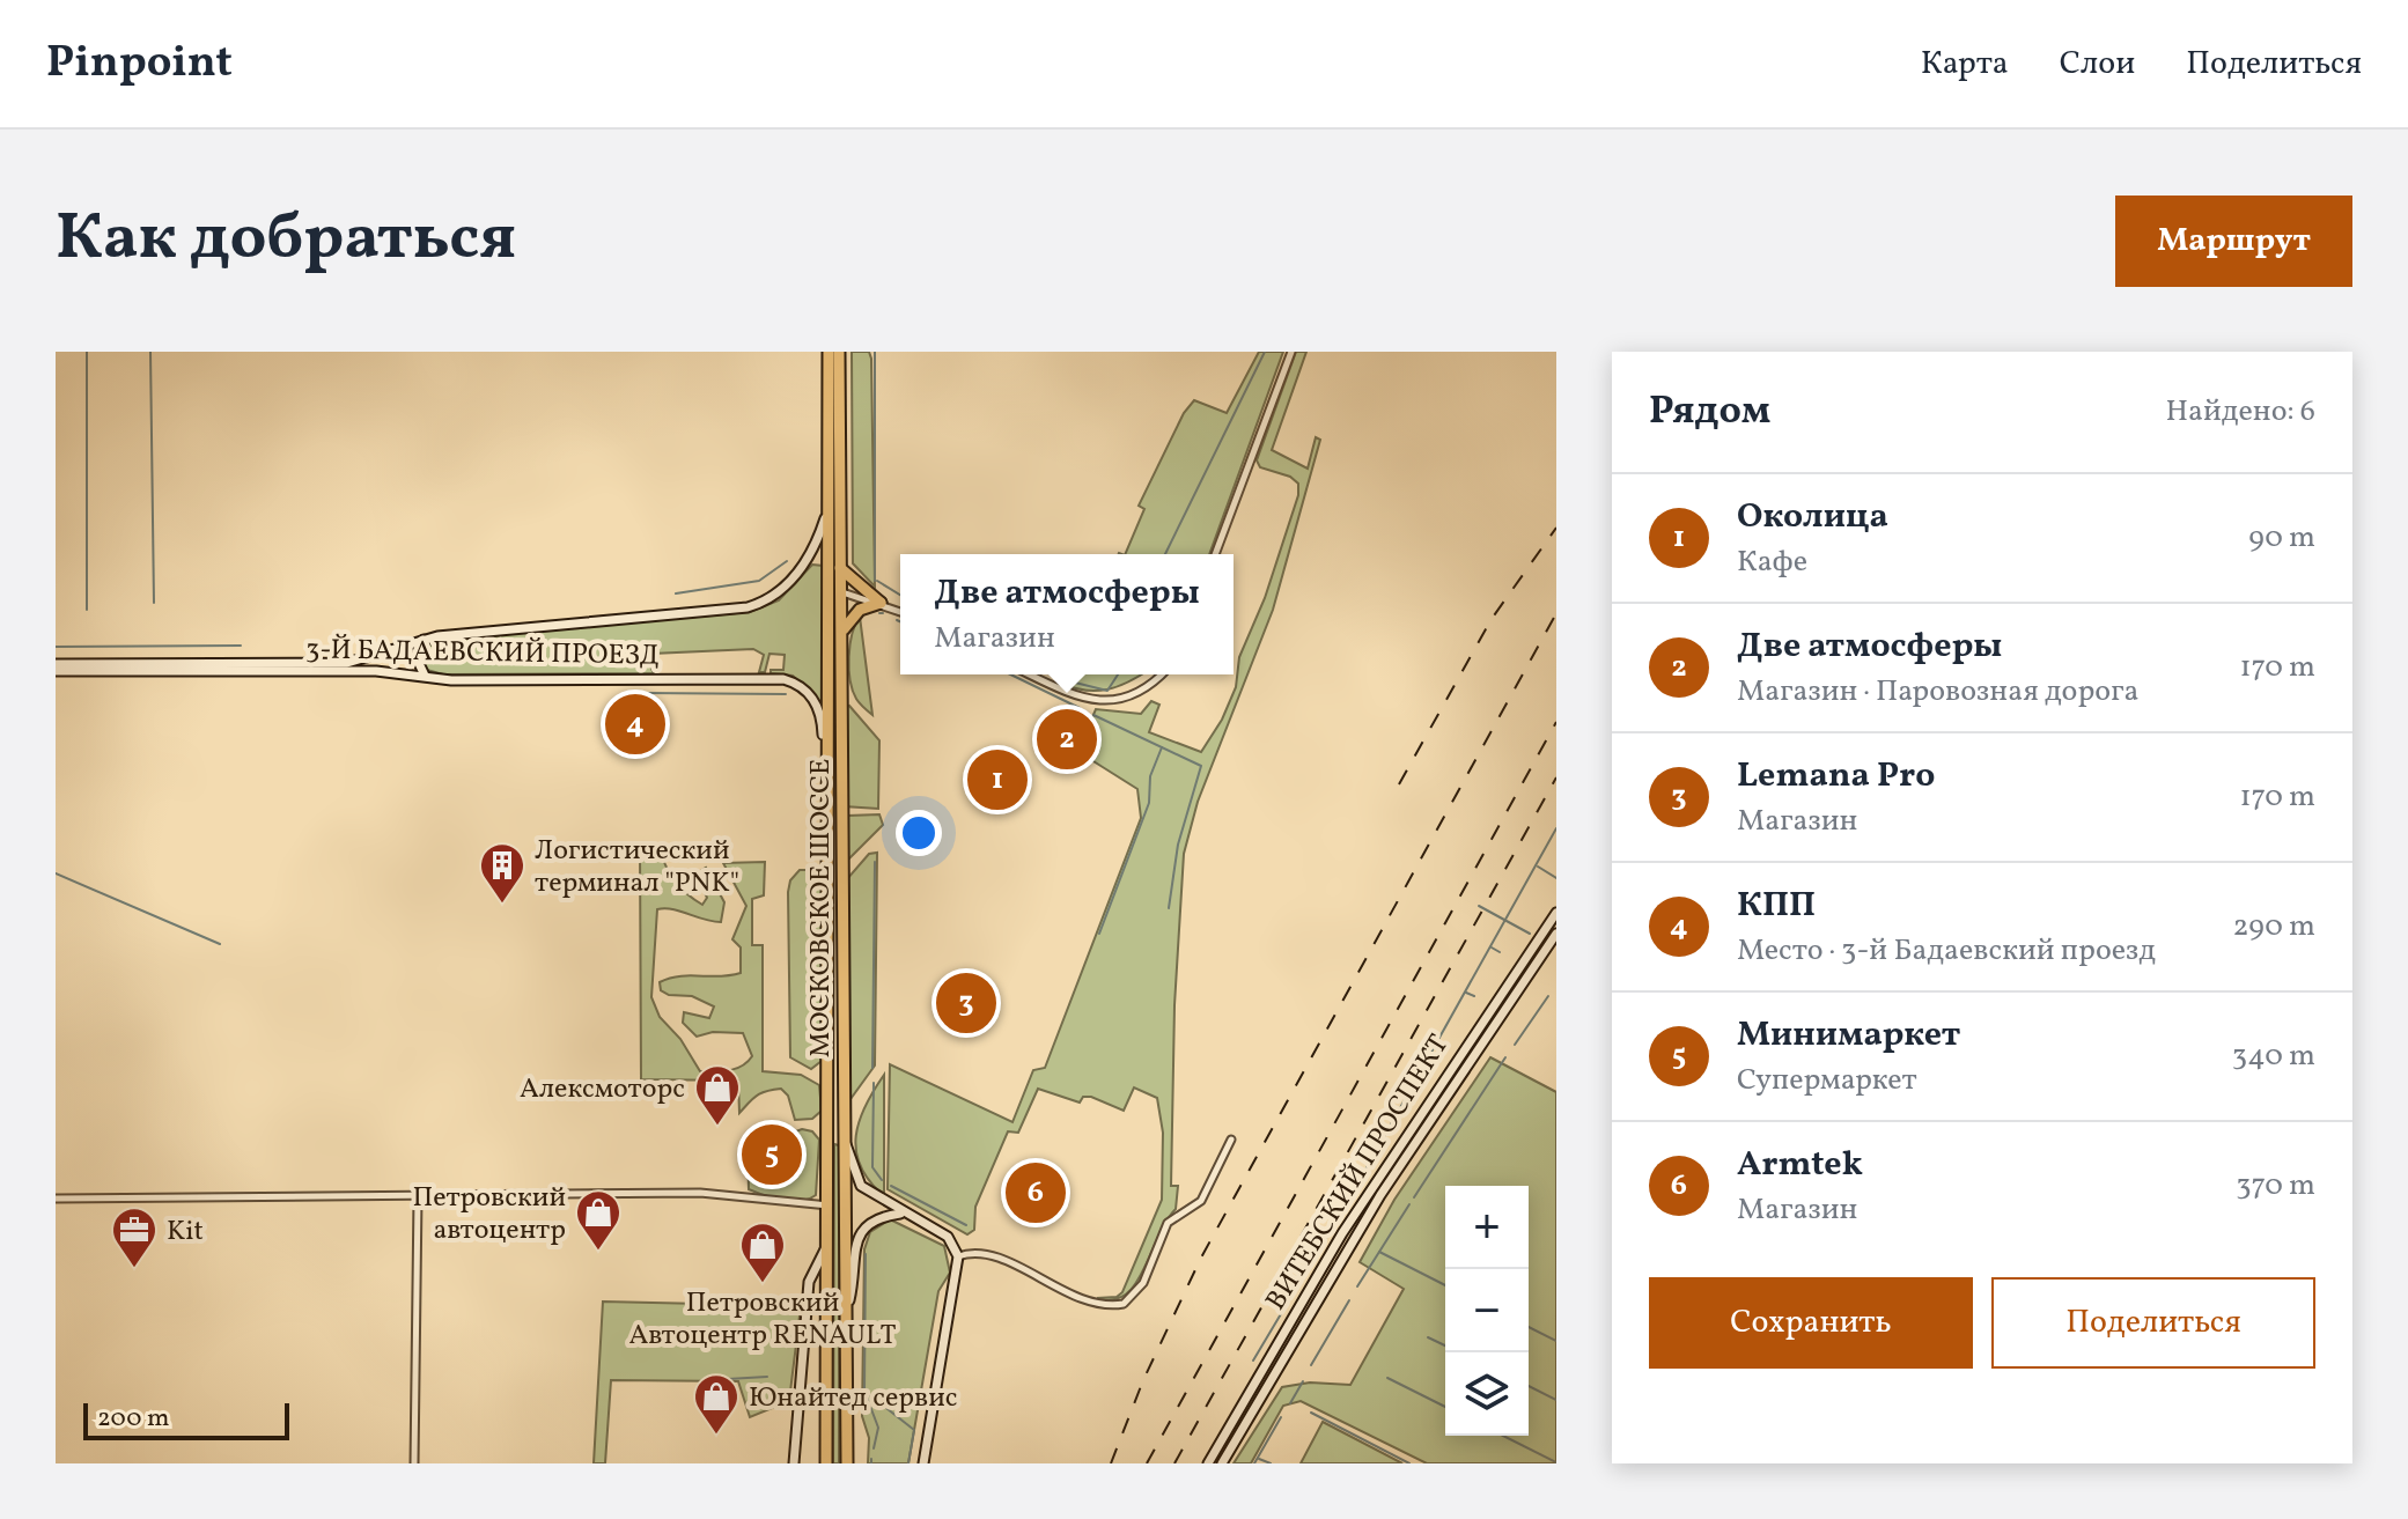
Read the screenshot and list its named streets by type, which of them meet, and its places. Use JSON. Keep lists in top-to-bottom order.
{
  "streets": {
    "highway": ["МОСКОВСКОЕ ШОССЕ"],
    "street": ["3-Й БАДАЕВСКИЙ ПРОЕЗД", "ВИТЕБСКИЙ ПРОСПЕКТ"]
  },
  "crossings": [
    ["3-Й БАДАЕВСКИЙ ПРОЕЗД", "МОСКОВСКОЕ ШОССЕ"]
  ],
  "places": {
    "building": ["Логистический терминал \"PNK\""],
    "shop": [
      "Алексмоторс",
      "Петровский автоцентр",
      "Петровский Автоцентр RENAULT",
      "Юнайтед сервис"
    ],
    "office": ["Kit"]
  },
  "scale_bar": "200 m",
  "page": {
    "header": "Pinpoint",
    "nav": ["Карта", "Слои", "Поделиться"],
    "title": "Как добраться",
    "buttons": [
      "Маршрут",
      ["Сохранить", "Поделиться"]
    ],
    "heading": ["Рядом", "Найдено: 6"],
    "list": [
      {
        "mark": "1",
        "name": "Околица",
        "note": "Кафе",
        "value": "90 m"
      },
      {
        "mark": "2",
        "name": "Две атмосферы",
        "note": "Магазин · Паровозная дорога",
        "value": "170 m"
      },
      {
        "mark": "3",
        "name": "Lemana Pro",
        "note": "Магазин",
        "value": "170 m"
      },
      {
        "mark": "4",
        "name": "КПП",
        "note": "Место · 3-й Бадаевский проезд",
        "value": "290 m"
      },
      {
        "mark": "5",
        "name": "Минимаркет",
        "note": "Супермаркет",
        "value": "340 m"
      },
      {
        "mark": "6",
        "name": "Armtek",
        "note": "Магазин",
        "value": "370 m"
      }
    ],
    "popup": ["Две атмосферы", "Магазин"],
    "pins": [
      "4",
      "2",
      "1",
      "3",
      "5",
      "6"
    ],
    "map_buttons": ["+", "−"],
    "scale": "200 m"
  }
}
